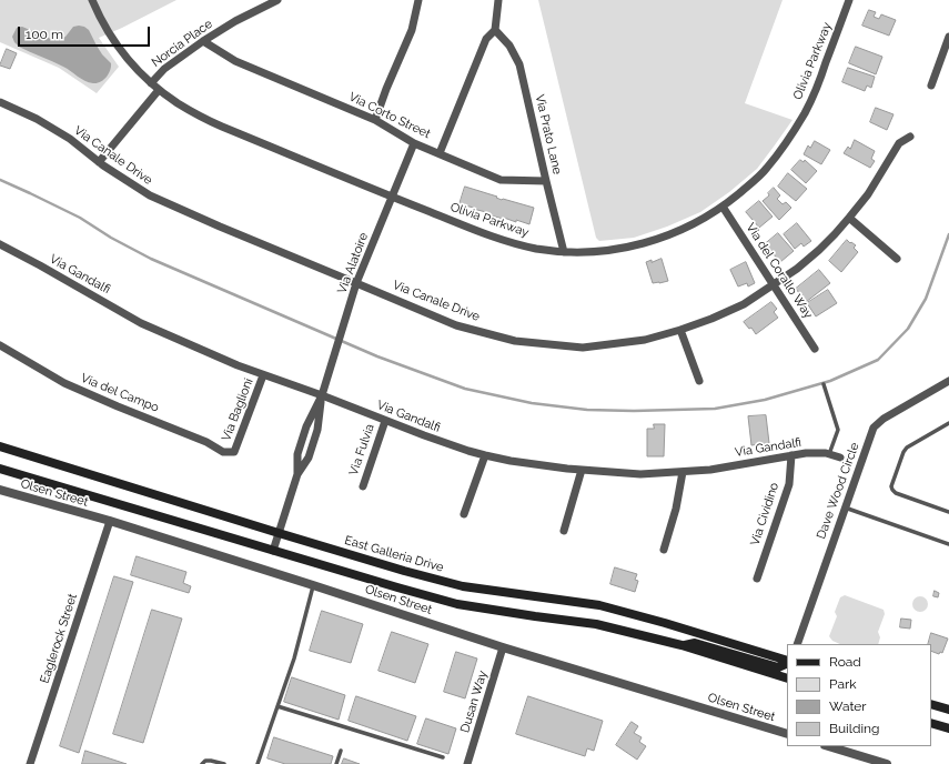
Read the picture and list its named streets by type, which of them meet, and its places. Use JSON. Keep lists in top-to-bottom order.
{
  "streets": {
    "main road": ["East Galleria Drive"],
    "street": [
      "Norcia Place",
      "Olivia Parkway",
      "Via Corto Street",
      "Via Prato Lane",
      "Via Canale Drive",
      "Via Alatoire",
      "Via del Corallo Way",
      "Via Gandalfi",
      "Via del Campo",
      "Via Baglioni",
      "Via Fulvia",
      "Dave Wood Circle",
      "Olsen Street",
      "Via Cividino",
      "Eaglerock Street",
      "Dusan Way"
    ]
  },
  "crossings": [
    ["Norcia Place", "Olivia Parkway"],
    ["Norcia Place", "Via Corto Street"],
    ["Olivia Parkway", "Via Prato Lane"],
    ["Olivia Parkway", "Via Alatoire"],
    ["Olivia Parkway", "Via del Corallo Way"],
    ["Via Corto Street", "Via Prato Lane"],
    ["Via Corto Street", "Via Alatoire"],
    ["Via Canale Drive", "Via Alatoire"],
    ["Via Canale Drive", "Via del Corallo Way"],
    ["Via Alatoire", "Via Gandalfi"],
    ["Via Alatoire", "East Galleria Drive"],
    ["Via Gandalfi", "Via Baglioni"],
    ["Via Gandalfi", "Via Fulvia"],
    ["Via Gandalfi", "Via Cividino"],
    ["Via del Campo", "Via Baglioni"],
    ["Olsen Street", "Eaglerock Street"],
    ["Olsen Street", "Dusan Way"]
  ],
  "legend": [
    "Road",
    "Park",
    "Water",
    "Building"
  ],
  "scale_bar": "100 m"
}
